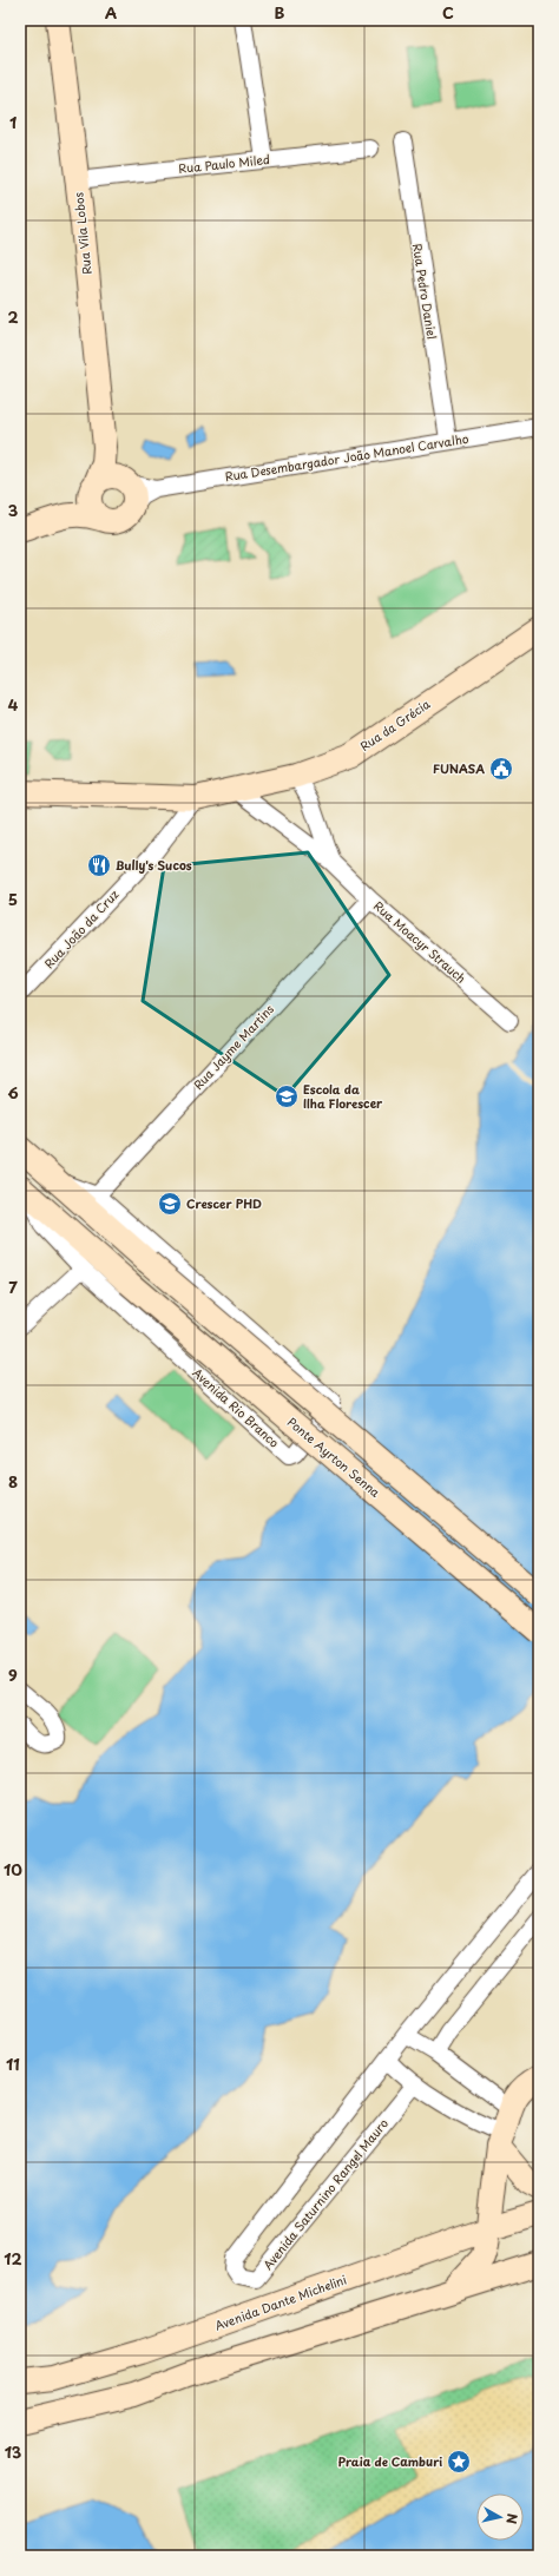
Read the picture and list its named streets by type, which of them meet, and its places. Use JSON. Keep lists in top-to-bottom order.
{
  "streets": {
    "street": [
      "Rua Paulo Miled",
      "Rua Vila Lobos",
      "Rua Pedro Daniel",
      "Rua Desembargador João Manoel Carvalho",
      "Rua da Grécia",
      "Rua João da Cruz",
      "Rua Moacyr Strauch",
      "Rua Jayme Martins",
      "Avenida Rio Branco",
      "Ponte Ayrton Senna",
      "Avenida Saturnino Rangel Mauro",
      "Avenida Dante Michelini"
    ]
  },
  "crossings": [
    ["Rua Paulo Miled", "Rua Vila Lobos"],
    ["Rua Vila Lobos", "Rua Desembargador João Manoel Carvalho"],
    ["Rua Pedro Daniel", "Rua Desembargador João Manoel Carvalho"],
    ["Rua da Grécia", "Rua João da Cruz"],
    ["Rua da Grécia", "Rua Moacyr Strauch"],
    ["Rua Moacyr Strauch", "Rua Jayme Martins"],
    ["Rua Jayme Martins", "Avenida Rio Branco"],
    ["Avenida Rio Branco", "Ponte Ayrton Senna"]
  ],
  "places": {
    "public building": ["FUNASA"],
    "restaurant": ["Bully's Sucos"],
    "school or university": ["Escola da Ilha Florescer", "Crescer PHD"],
    "place": ["Praia de Camburi"]
  },
  "north": "right",
  "grid": {
    "columns": ["A", "B", "C"],
    "rows": [
      "1",
      "2",
      "3",
      "4",
      "5",
      "6",
      "7",
      "8",
      "9",
      "10",
      "11",
      "12",
      "13"
    ]
  }
}
